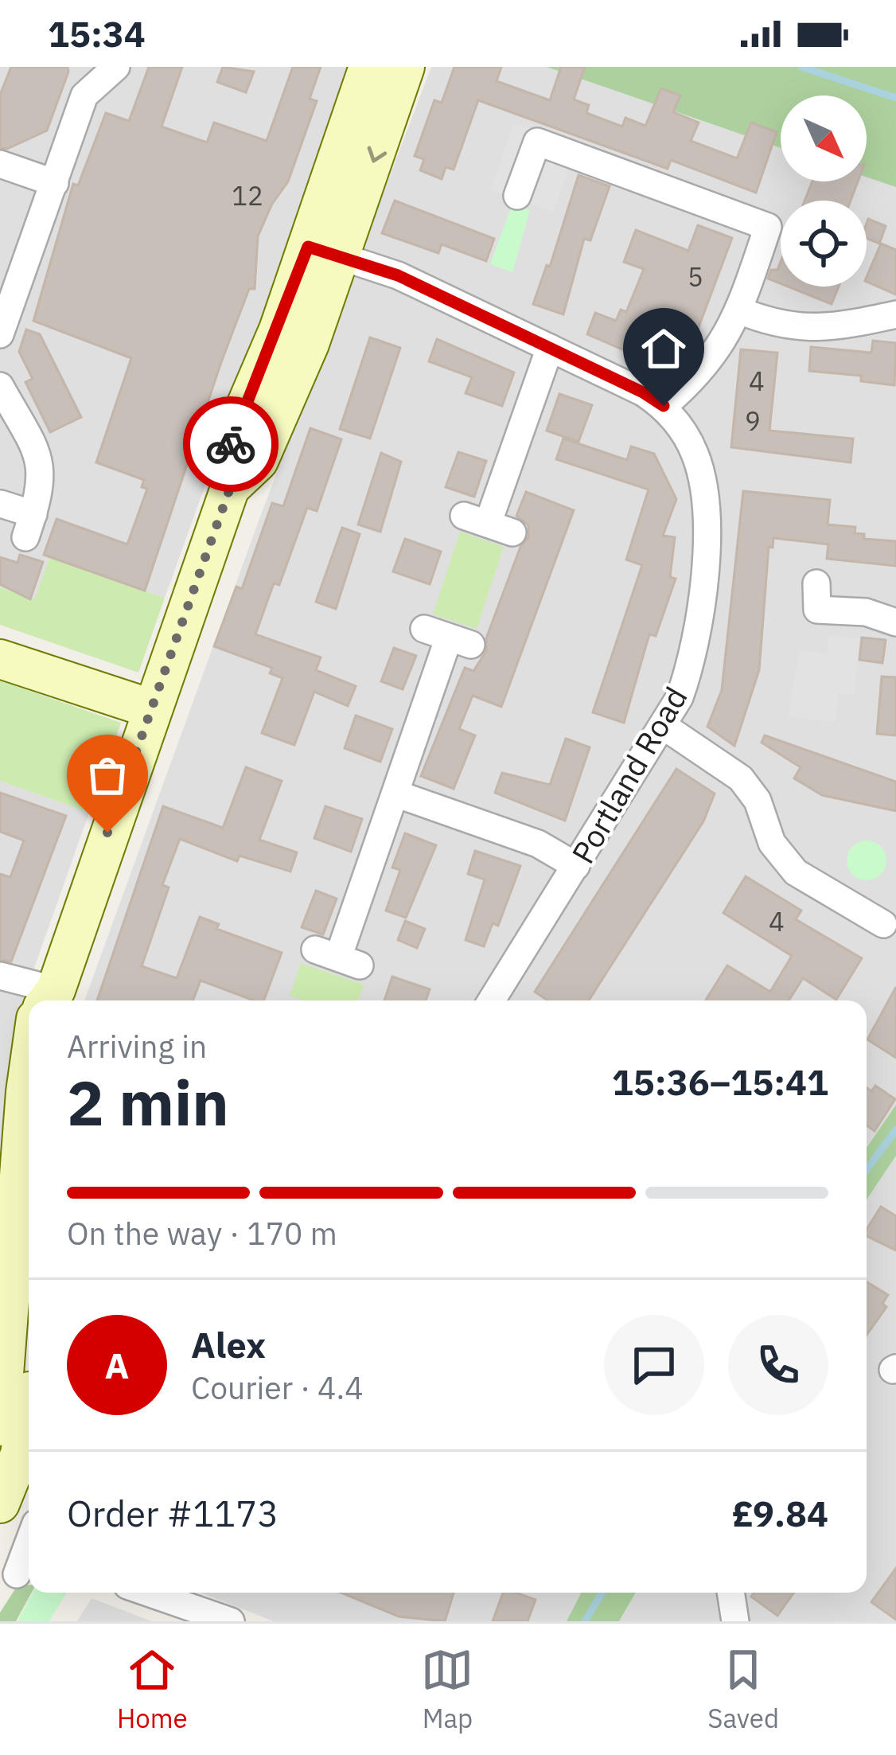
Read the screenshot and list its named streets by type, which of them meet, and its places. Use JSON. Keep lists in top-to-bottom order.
{
  "streets": {
    "street": ["Portland Road"]
  },
  "house_numbers": [
    "12",
    "5",
    "4",
    "9",
    "4"
  ],
  "north": "bottom right",
  "page": {
    "status": "15:34",
    "heading": ["2 min", "Arriving in", "15:36–15:41"],
    "panel": [
      "Alex",
      "Courier · 4.4",
      "Order #1173",
      "£9.84"
    ],
    "bar": "On the way · 170 m",
    "round": "A",
    "tabs": ["Home", "Map", "Saved"]
  }
}
